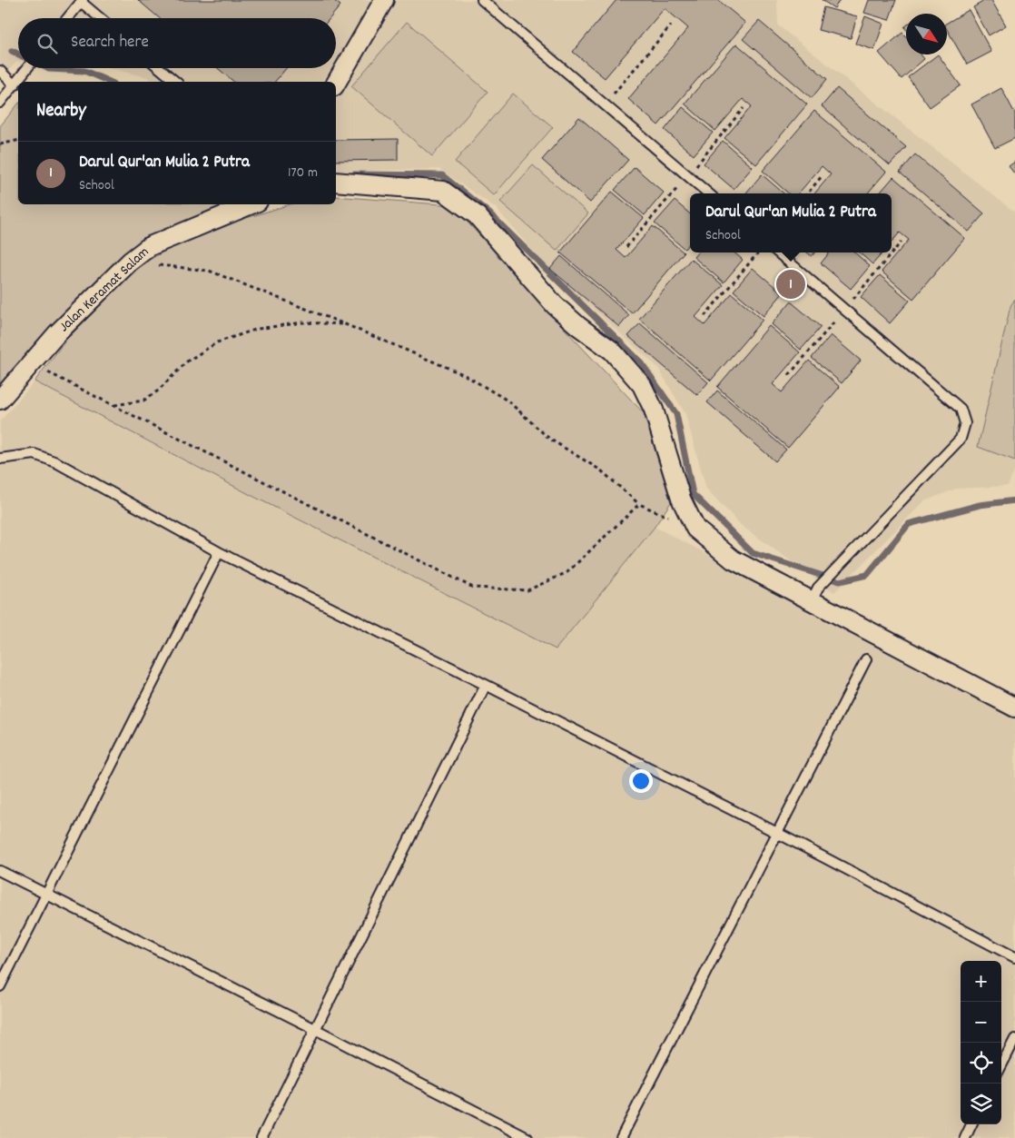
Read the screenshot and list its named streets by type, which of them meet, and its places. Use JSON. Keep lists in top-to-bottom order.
{
  "streets": {
    "street": ["Jalan Keramat Salam"]
  },
  "north": "bottom right",
  "page": {
    "search": "Search here",
    "heading": "Nearby",
    "list": [
      {
        "mark": "1",
        "name": "Darul Qur'an Mulia 2 Putra",
        "note": "School",
        "value": "170 m"
      }
    ],
    "popup": ["Darul Qur'an Mulia 2 Putra", "School"],
    "pins": "1",
    "map_buttons": ["+", "−"]
  }
}
